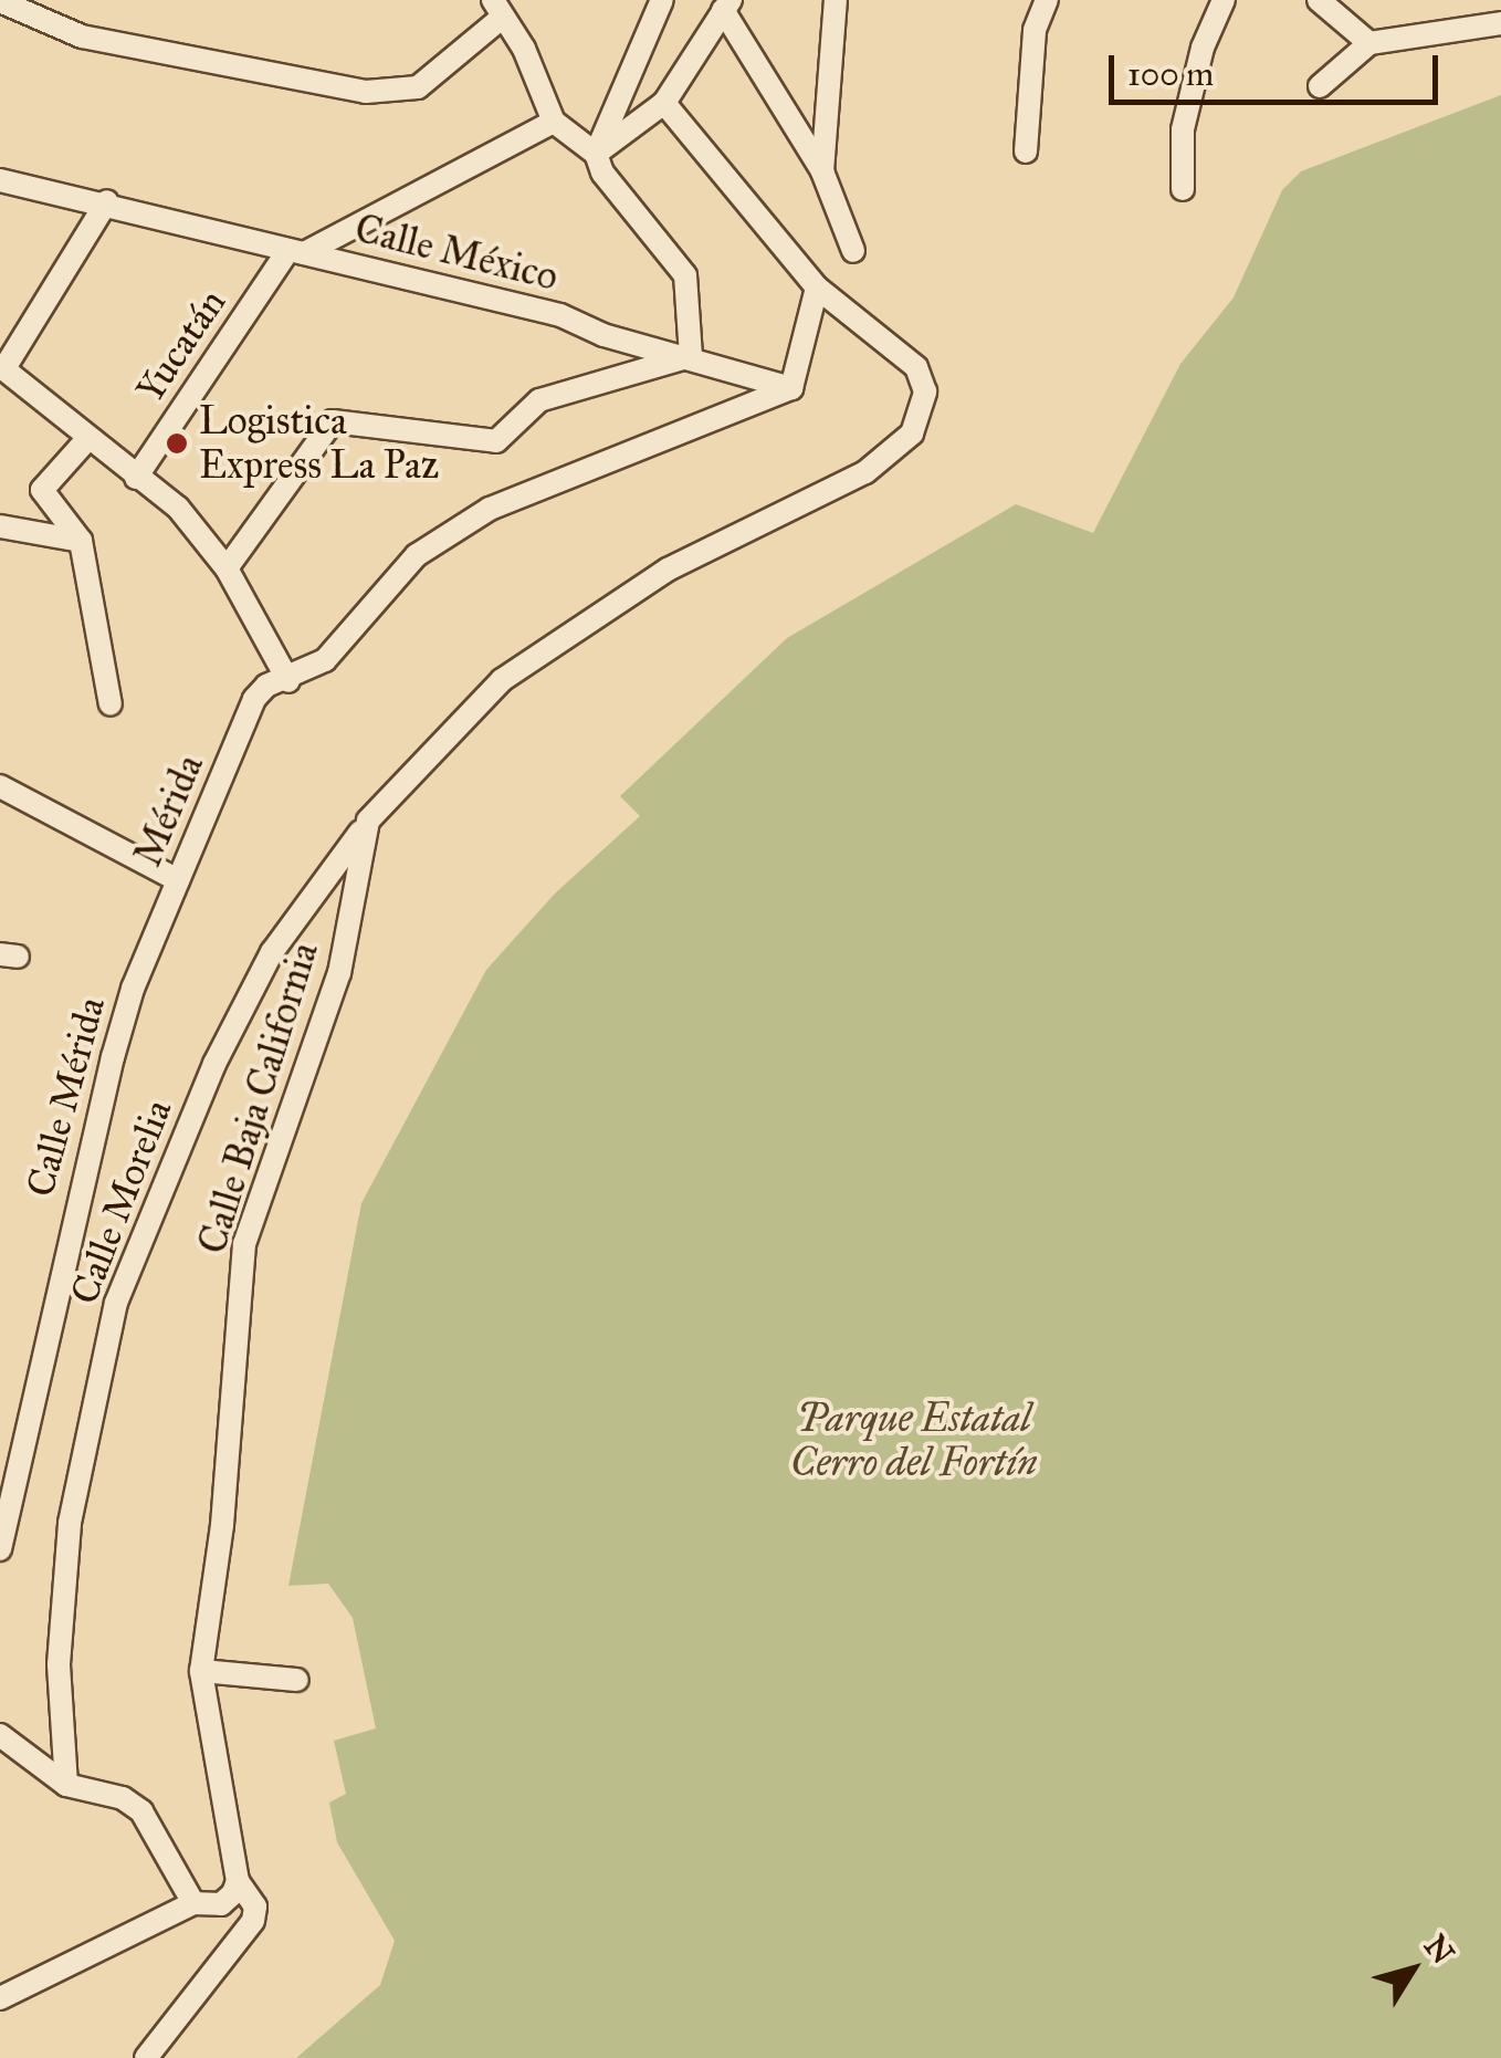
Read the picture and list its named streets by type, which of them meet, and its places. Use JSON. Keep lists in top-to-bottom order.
{
  "streets": {
    "street": [
      "Calle México",
      "Yucatán",
      "Mérida",
      "Calle Mérida",
      "Calle Baja California",
      "Calle Morelia"
    ]
  },
  "crossings": [
    ["Calle México", "Yucatán"],
    ["Calle México", "Mérida"],
    ["Mérida", "Calle Mérida"],
    ["Calle Baja California", "Calle Morelia"]
  ],
  "parks": ["Parque Estatal Cerro del Fortín"],
  "places": ["Logistica Express La Paz"],
  "scale_bar": "100 m",
  "north": "top right"
}
